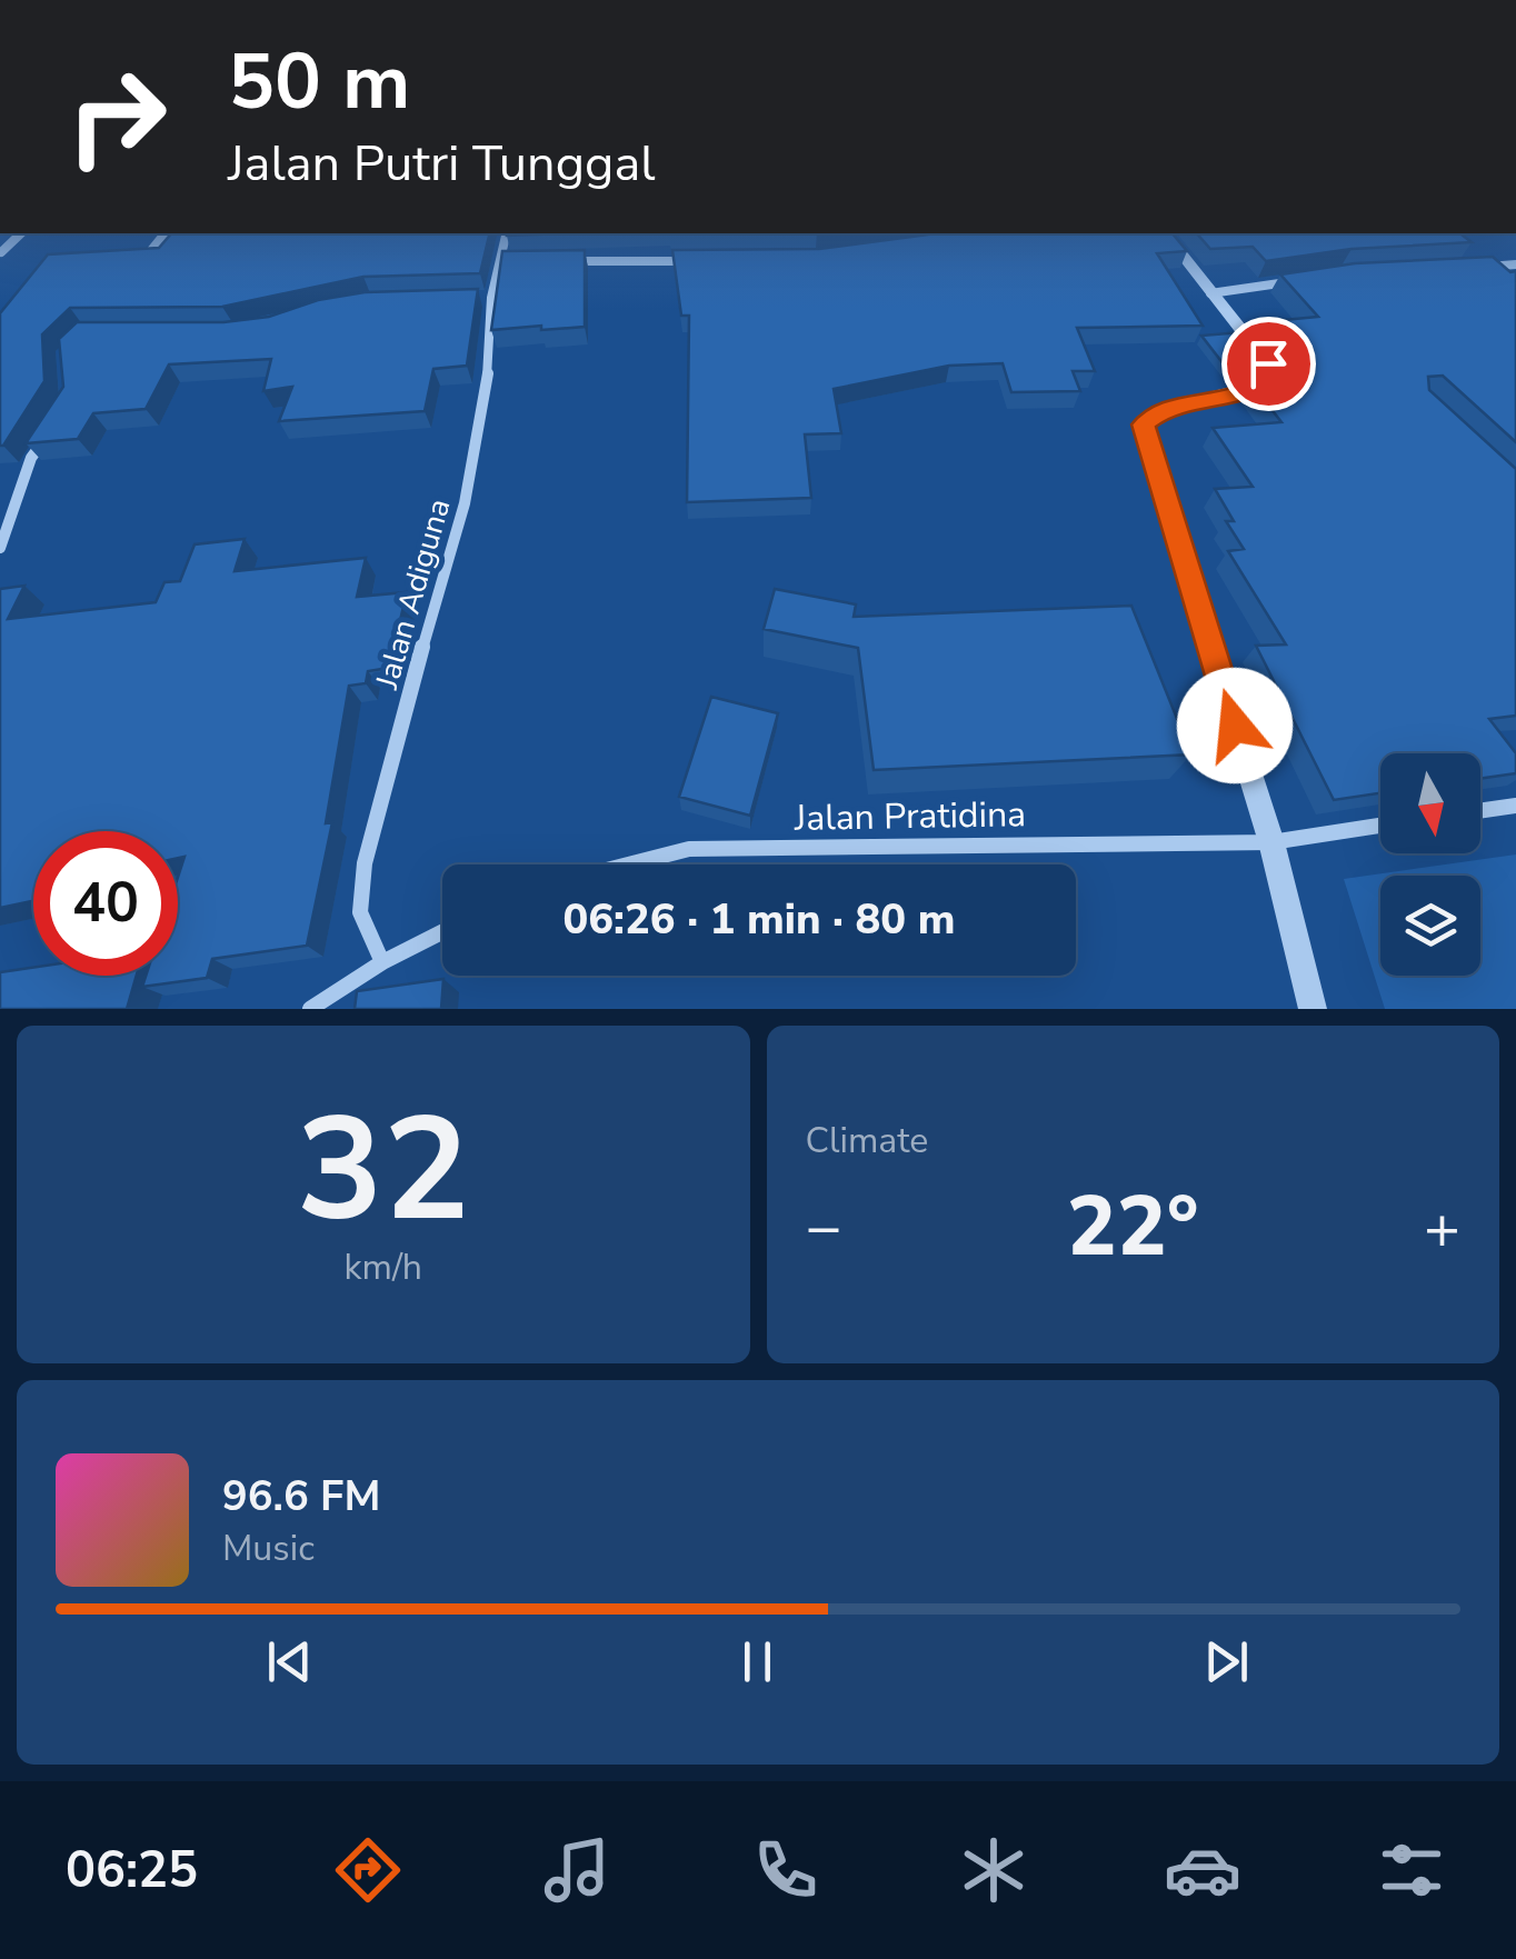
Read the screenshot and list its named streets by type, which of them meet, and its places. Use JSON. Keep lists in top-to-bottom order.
{
  "streets": {
    "street": ["Jalan Adiguna", "Jalan Pratidina"]
  },
  "north": "bottom",
  "page": {
    "turn": ["50 m", "Jalan Putri Tunggal"],
    "limit": "40",
    "trip": "06:26 · 1 min · 80 m",
    "tile": [
      ["32", "km/h"],
      "Climate"
    ],
    "heat": ["−", "22°", "+"],
    "song": ["96.6 FM", "Music"],
    "tabs": "06:25"
  }
}
